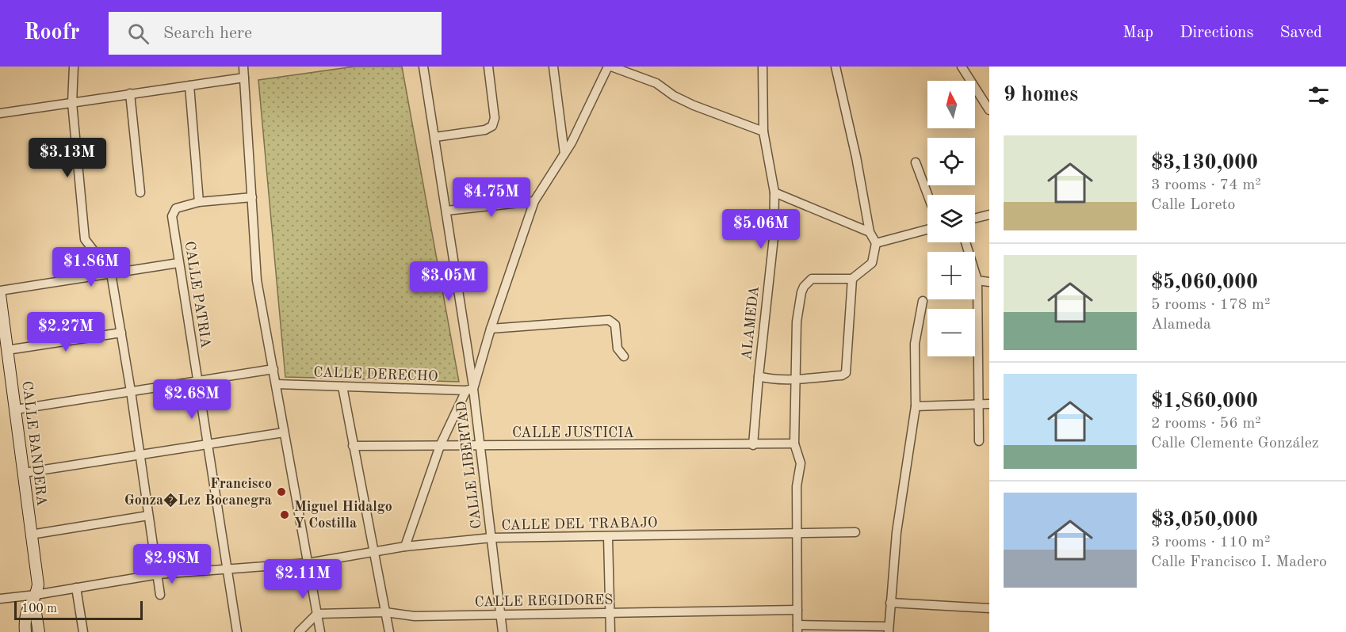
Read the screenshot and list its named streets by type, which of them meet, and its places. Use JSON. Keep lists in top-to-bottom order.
{
  "streets": {
    "street": [
      "CALLE PATRIA",
      "ALAMEDA",
      "CALLE DERECHO",
      "CALLE JUSTICIA",
      "CALLE BANDERA",
      "CALLE LIBERTAD",
      "CALLE DEL TRABAJO",
      "CALLE REGIDORES"
    ]
  },
  "crossings": [
    ["CALLE PATRIA", "CALLE DEL TRABAJO"],
    ["CALLE DERECHO", "CALLE LIBERTAD"],
    ["CALLE JUSTICIA", "CALLE LIBERTAD"],
    ["CALLE BANDERA", "CALLE DEL TRABAJO"],
    ["CALLE LIBERTAD", "CALLE DEL TRABAJO"],
    ["CALLE LIBERTAD", "CALLE REGIDORES"]
  ],
  "places": ["Francisco Gonza�Lez Bocanegra", "Miguel Hidalgo Y Costilla"],
  "scale_bar": "100 m",
  "north": "top",
  "page": {
    "header": "Roofr",
    "search": "Search here",
    "nav": ["Map", "Directions", "Saved"],
    "heading": "9 homes",
    "map_buttons": ["+", "−"],
    "list": [
      {
        "name": "$3,130,000",
        "note": "3 rooms · 74 m² · Calle Loreto"
      },
      {
        "name": "$5,060,000",
        "note": "5 rooms · 178 m² · Alameda"
      },
      {
        "name": "$1,860,000",
        "note": "2 rooms · 56 m² · Calle Clemente González"
      },
      {
        "name": "$3,050,000",
        "note": "3 rooms · 110 m² · Calle Francisco I. Madero"
      }
    ],
    "price": [
      "$3.13M",
      "$4.75M",
      "$5.06M",
      "$1.86M",
      "$3.05M",
      "$2.27M",
      "$2.68M",
      "$2.98M",
      "$2.11M"
    ],
    "scale": "100 m"
  }
}
